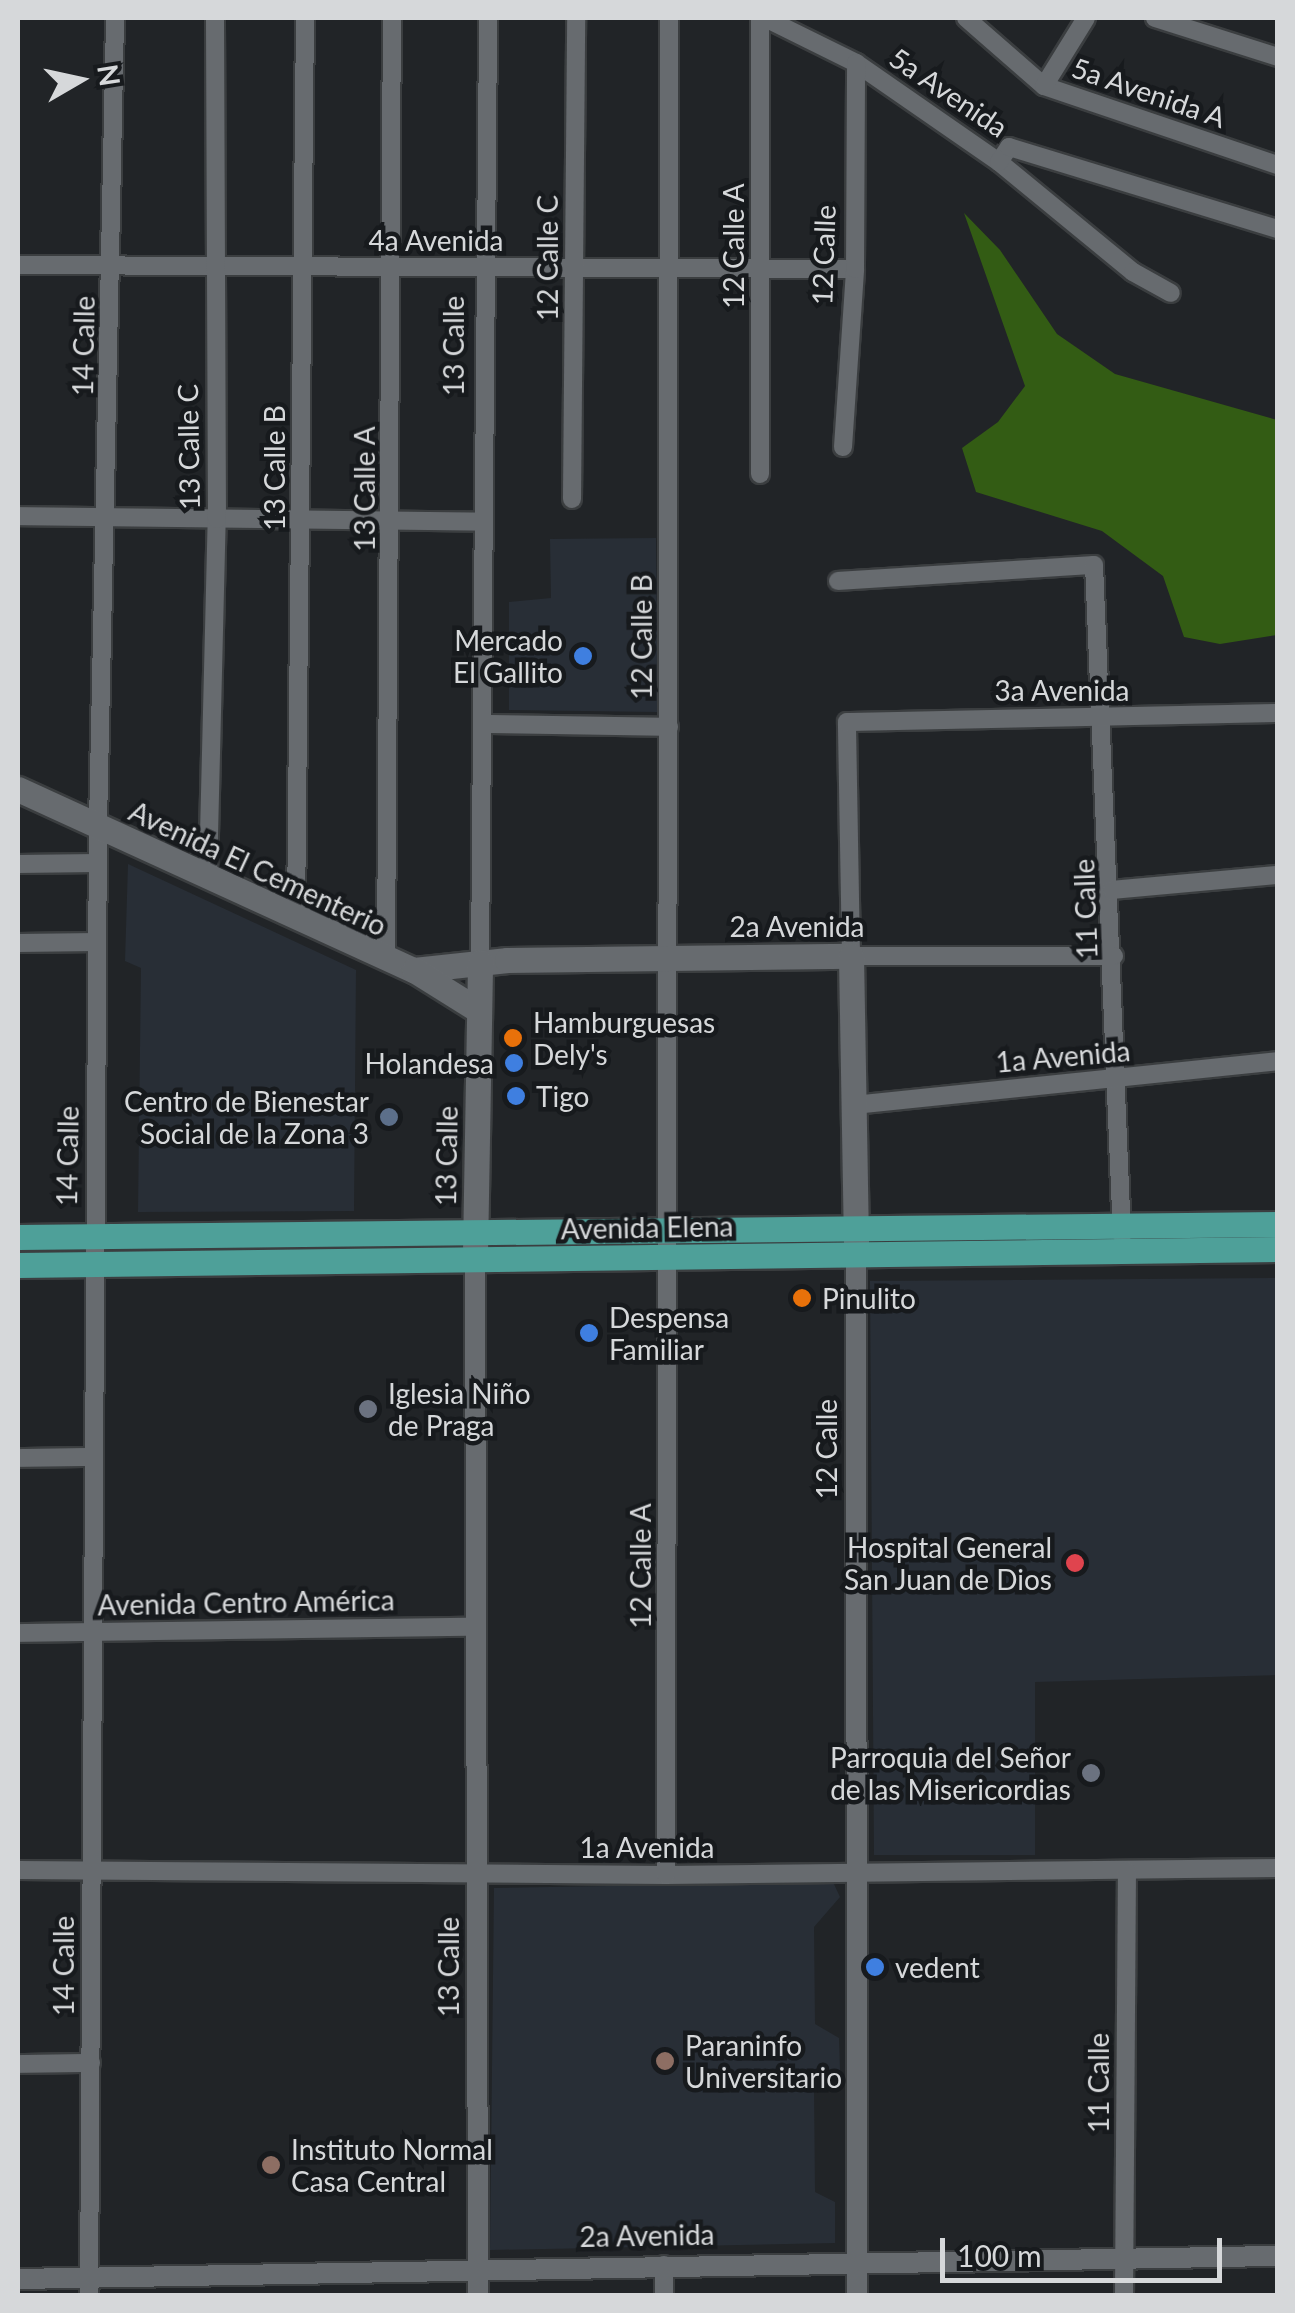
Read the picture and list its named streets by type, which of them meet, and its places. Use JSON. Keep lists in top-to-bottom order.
{
  "streets": {
    "main road": [
      "12 Calle",
      "13 Calle",
      "Avenida El Cementerio",
      "2a Avenida",
      "Avenida Elena"
    ],
    "street": [
      "5a Avenida",
      "5a Avenida A",
      "4a Avenida",
      "12 Calle A",
      "12 Calle C",
      "14 Calle",
      "13 Calle C",
      "13 Calle B",
      "13 Calle A",
      "12 Calle B",
      "3a Avenida",
      "11 Calle",
      "1a Avenida",
      "Avenida Centro América"
    ]
  },
  "crossings": [
    ["5a Avenida", "12 Calle A"],
    ["5a Avenida", "12 Calle"],
    ["4a Avenida", "12 Calle A"],
    ["4a Avenida", "12 Calle"],
    ["4a Avenida", "12 Calle C"],
    ["4a Avenida", "14 Calle"],
    ["4a Avenida", "13 Calle"],
    ["4a Avenida", "13 Calle C"],
    ["4a Avenida", "13 Calle B"],
    ["4a Avenida", "13 Calle A"],
    ["4a Avenida", "12 Calle B"],
    ["12 Calle A", "12 Calle B"],
    ["12 Calle A", "1a Avenida"],
    ["12 Calle A", "Avenida Elena"],
    ["12 Calle", "3a Avenida"],
    ["12 Calle", "2a Avenida"],
    ["12 Calle", "1a Avenida"],
    ["12 Calle", "Avenida Elena"],
    ["14 Calle", "Avenida El Cementerio"],
    ["14 Calle", "2a Avenida"],
    ["14 Calle", "1a Avenida"],
    ["14 Calle", "Avenida Elena"],
    ["14 Calle", "Avenida Centro América"],
    ["13 Calle", "Avenida El Cementerio"],
    ["13 Calle", "2a Avenida"],
    ["13 Calle", "1a Avenida"],
    ["13 Calle", "Avenida Elena"],
    ["13 Calle", "Avenida Centro América"],
    ["13 Calle C", "Avenida El Cementerio"],
    ["13 Calle B", "Avenida El Cementerio"],
    ["13 Calle A", "Avenida El Cementerio"],
    ["12 Calle B", "2a Avenida"],
    ["12 Calle B", "Avenida Elena"],
    ["3a Avenida", "11 Calle"],
    ["Avenida El Cementerio", "2a Avenida"],
    ["11 Calle", "2a Avenida"],
    ["11 Calle", "1a Avenida"],
    ["11 Calle", "Avenida Elena"]
  ],
  "places": [
    "Mercado El Gallito",
    "Hamburguesas Dely's",
    "Holandesa",
    "Tigo",
    "Centro de Bienestar Social de la Zona 3",
    "Pinulito",
    "Despensa Familiar",
    "Iglesia Niño de Praga",
    "Hospital General San Juan de Dios",
    "Parroquia del Señor de las Misericordias",
    "vedent",
    "Paraninfo Universitario",
    "Instituto Normal Casa Central"
  ],
  "scale_bar": "100 m",
  "north": "right"
}
